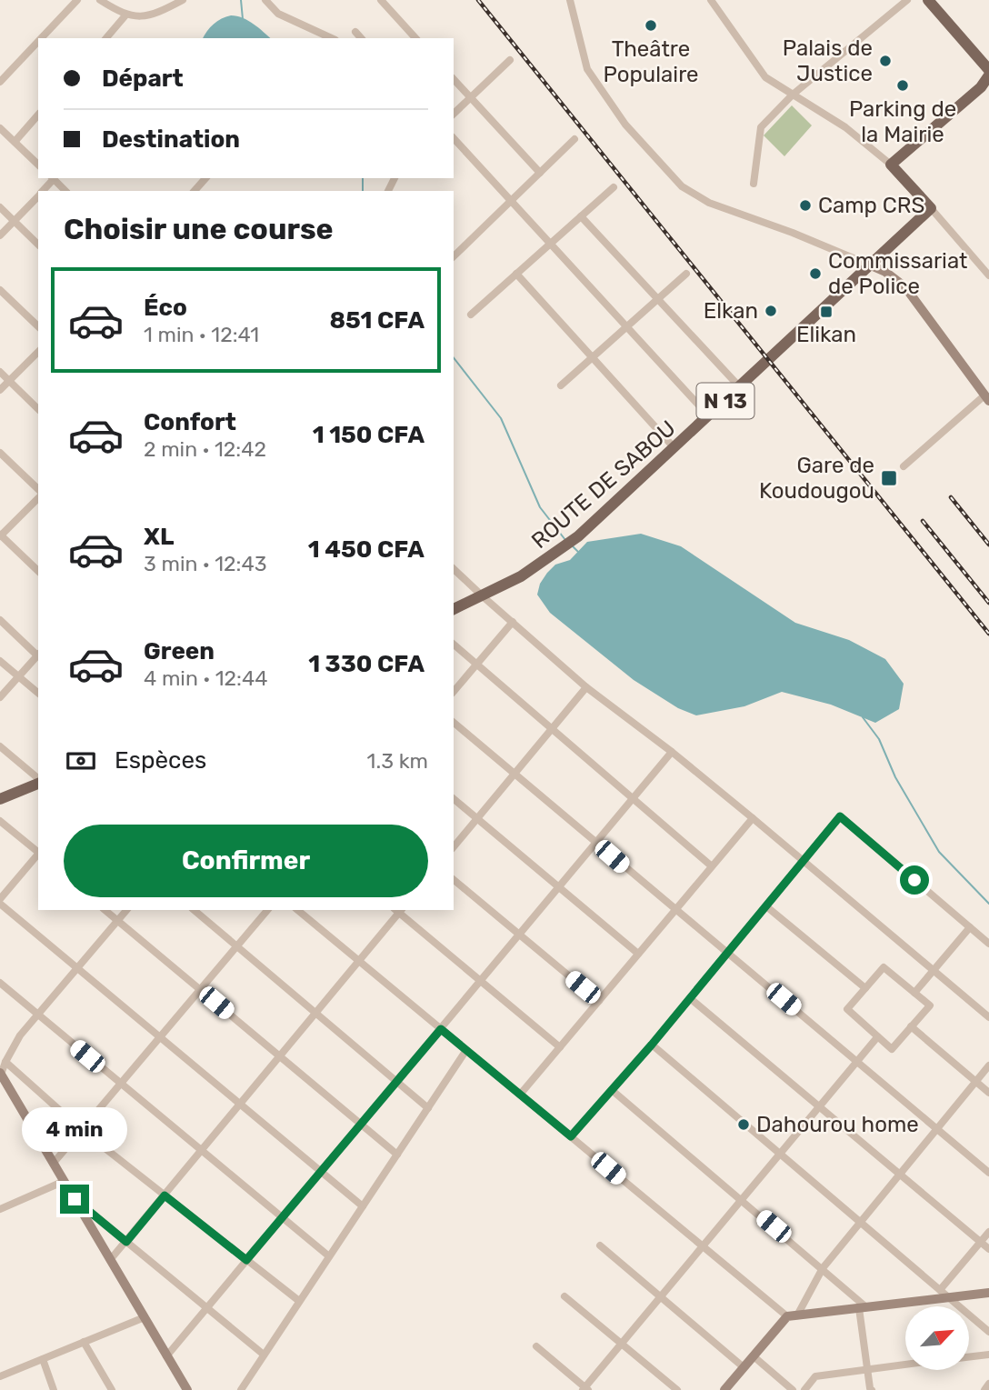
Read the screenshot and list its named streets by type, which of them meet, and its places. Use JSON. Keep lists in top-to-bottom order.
{
  "streets": {
    "main road": ["N 13", "ROUTE DE SABOU"]
  },
  "places": {
    "other": [
      "Theâtre Populaire",
      "Palais de Justice",
      "Parking de la Mairie",
      "Camp CRS",
      "Commissariat de Police",
      "Elkan",
      "Dahourou home"
    ],
    "transit": ["Elikan", "Gare de Koudougou"]
  },
  "north": "top right",
  "page": {
    "banner": ["Départ", "Destination"],
    "heading": "Choisir une course",
    "list": [
      {
        "name": "Éco",
        "note": "1 min · 12:41",
        "value": "851 CFA"
      },
      {
        "name": "Confort",
        "note": "2 min · 12:42",
        "value": "1 150 CFA"
      },
      {
        "name": "XL",
        "note": "3 min · 12:43",
        "value": "1 450 CFA"
      },
      {
        "name": "Green",
        "note": "4 min · 12:44",
        "value": "1 330 CFA"
      }
    ],
    "pay": ["Espèces", "1.3 km"],
    "buttons": "Confirmer",
    "bubble": "4 min"
  }
}
